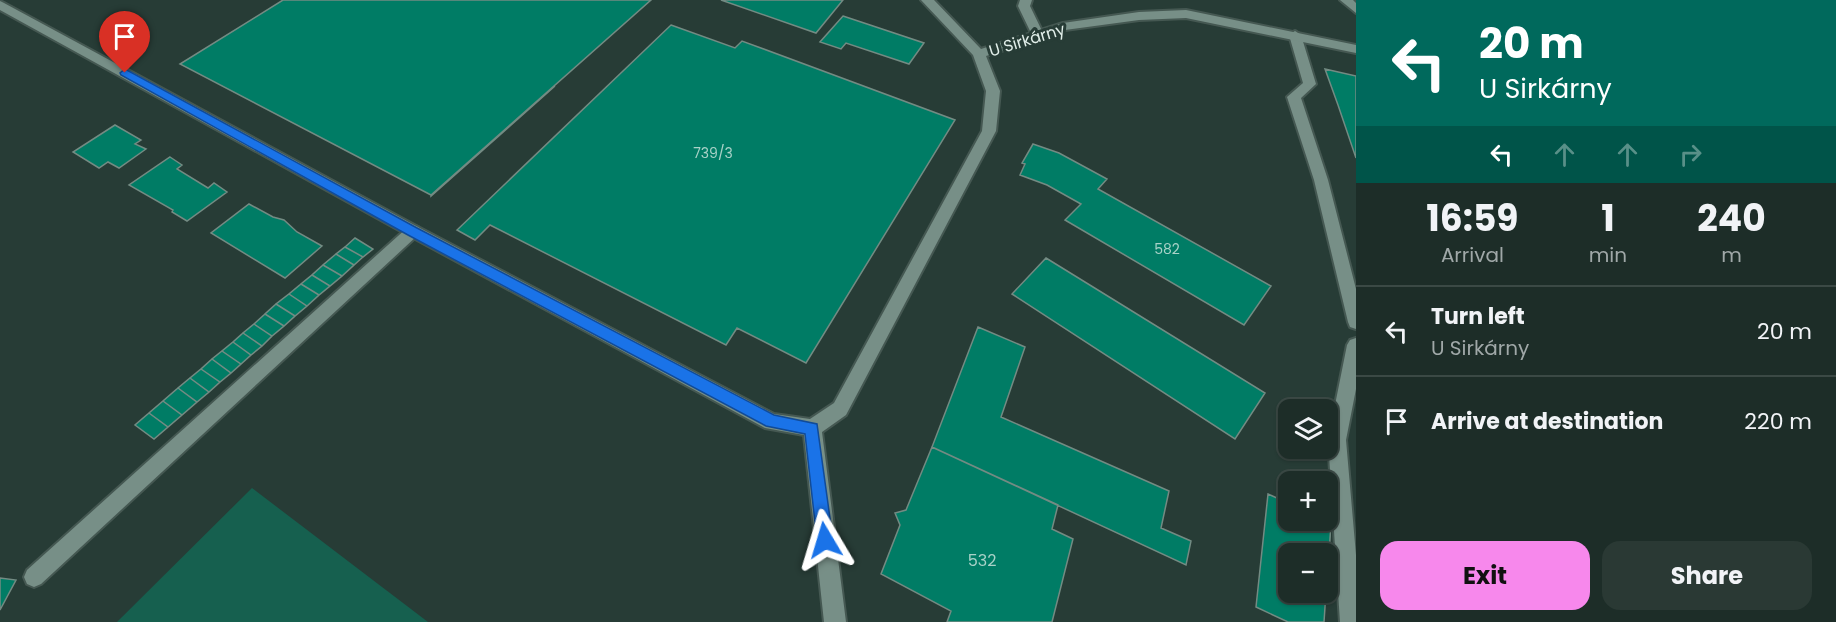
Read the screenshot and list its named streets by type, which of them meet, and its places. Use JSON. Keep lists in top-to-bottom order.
{
  "streets": {
    "street": ["U Sirkárny"]
  },
  "house_numbers": ["739/3", "582", "532"],
  "page": {
    "turn": ["20 m", "U Sirkárny"],
    "eta": [
      "16:59",
      "Arrival",
      "1",
      "min",
      "240",
      "m"
    ],
    "list": [
      {
        "name": "Turn left",
        "note": "U Sirkárny",
        "value": "20 m"
      },
      {
        "name": "Arrive at destination",
        "value": "220 m"
      }
    ],
    "map_buttons": ["+", "−"],
    "buttons": ["Exit", "Share"]
  }
}
